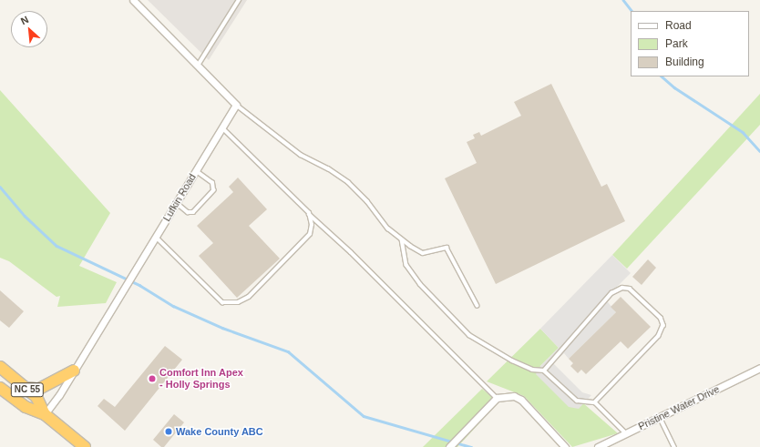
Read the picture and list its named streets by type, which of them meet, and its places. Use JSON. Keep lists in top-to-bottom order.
{
  "streets": {
    "highway": ["NC 55"],
    "street": ["Lufkin Road", "Pristine Water Drive"]
  },
  "crossings": [
    ["Lufkin Road", "NC 55"]
  ],
  "places": ["Comfort Inn Apex - Holly Springs", "Wake County ABC"],
  "legend": ["Road", "Park", "Building"],
  "north": "top left"
}
